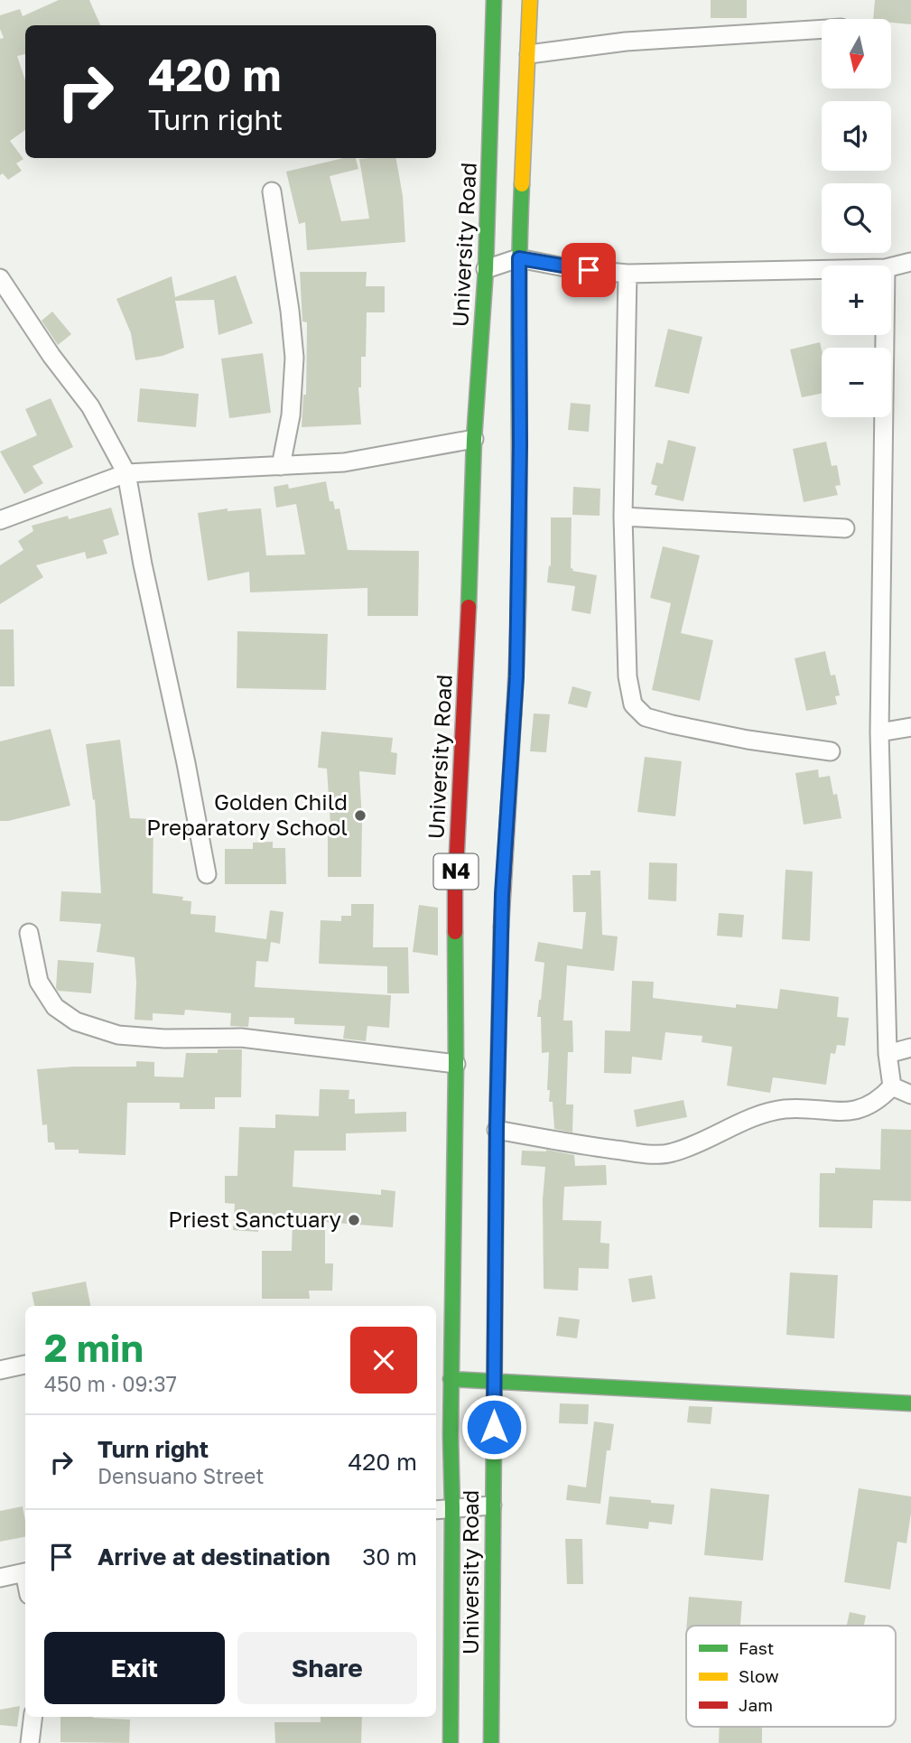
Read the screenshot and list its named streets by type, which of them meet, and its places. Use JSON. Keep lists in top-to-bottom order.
{
  "streets": {
    "main road": ["University Road", "N4"]
  },
  "places": ["Golden Child Preparatory School", "Priest Sanctuary"],
  "legend": ["Fast", "Slow", "Jam"],
  "north": "bottom",
  "page": {
    "map_buttons": ["+", "−"],
    "turn": ["420 m", "Turn right"],
    "heading": ["2 min", "450 m · 09:37"],
    "list": [
      {
        "name": "Turn right",
        "note": "Densuano Street",
        "value": "420 m"
      },
      {
        "name": "Arrive at destination",
        "value": "30 m"
      }
    ],
    "buttons": ["Exit", "Share"]
  }
}
